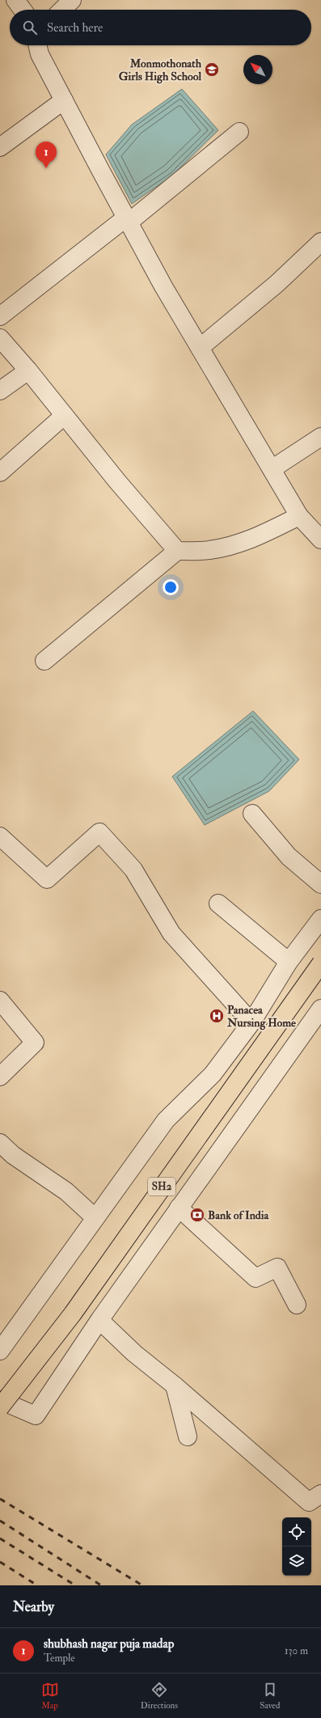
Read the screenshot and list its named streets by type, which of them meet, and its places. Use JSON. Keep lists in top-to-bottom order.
{
  "streets": {
    "main road": ["SH2"]
  },
  "places": {
    "school or university": ["Monmothonath Girls High School"],
    "hospital": ["Panacea Nursing Home"],
    "bank": ["Bank of India"]
  },
  "north": "top left",
  "page": {
    "search": "Search here",
    "pins": "1",
    "heading": "Nearby",
    "list": [
      {
        "mark": "1",
        "name": "shubhash nagar puja madap",
        "note": "Temple",
        "value": "130 m"
      }
    ],
    "nav": ["Map", "Directions", "Saved"]
  }
}
